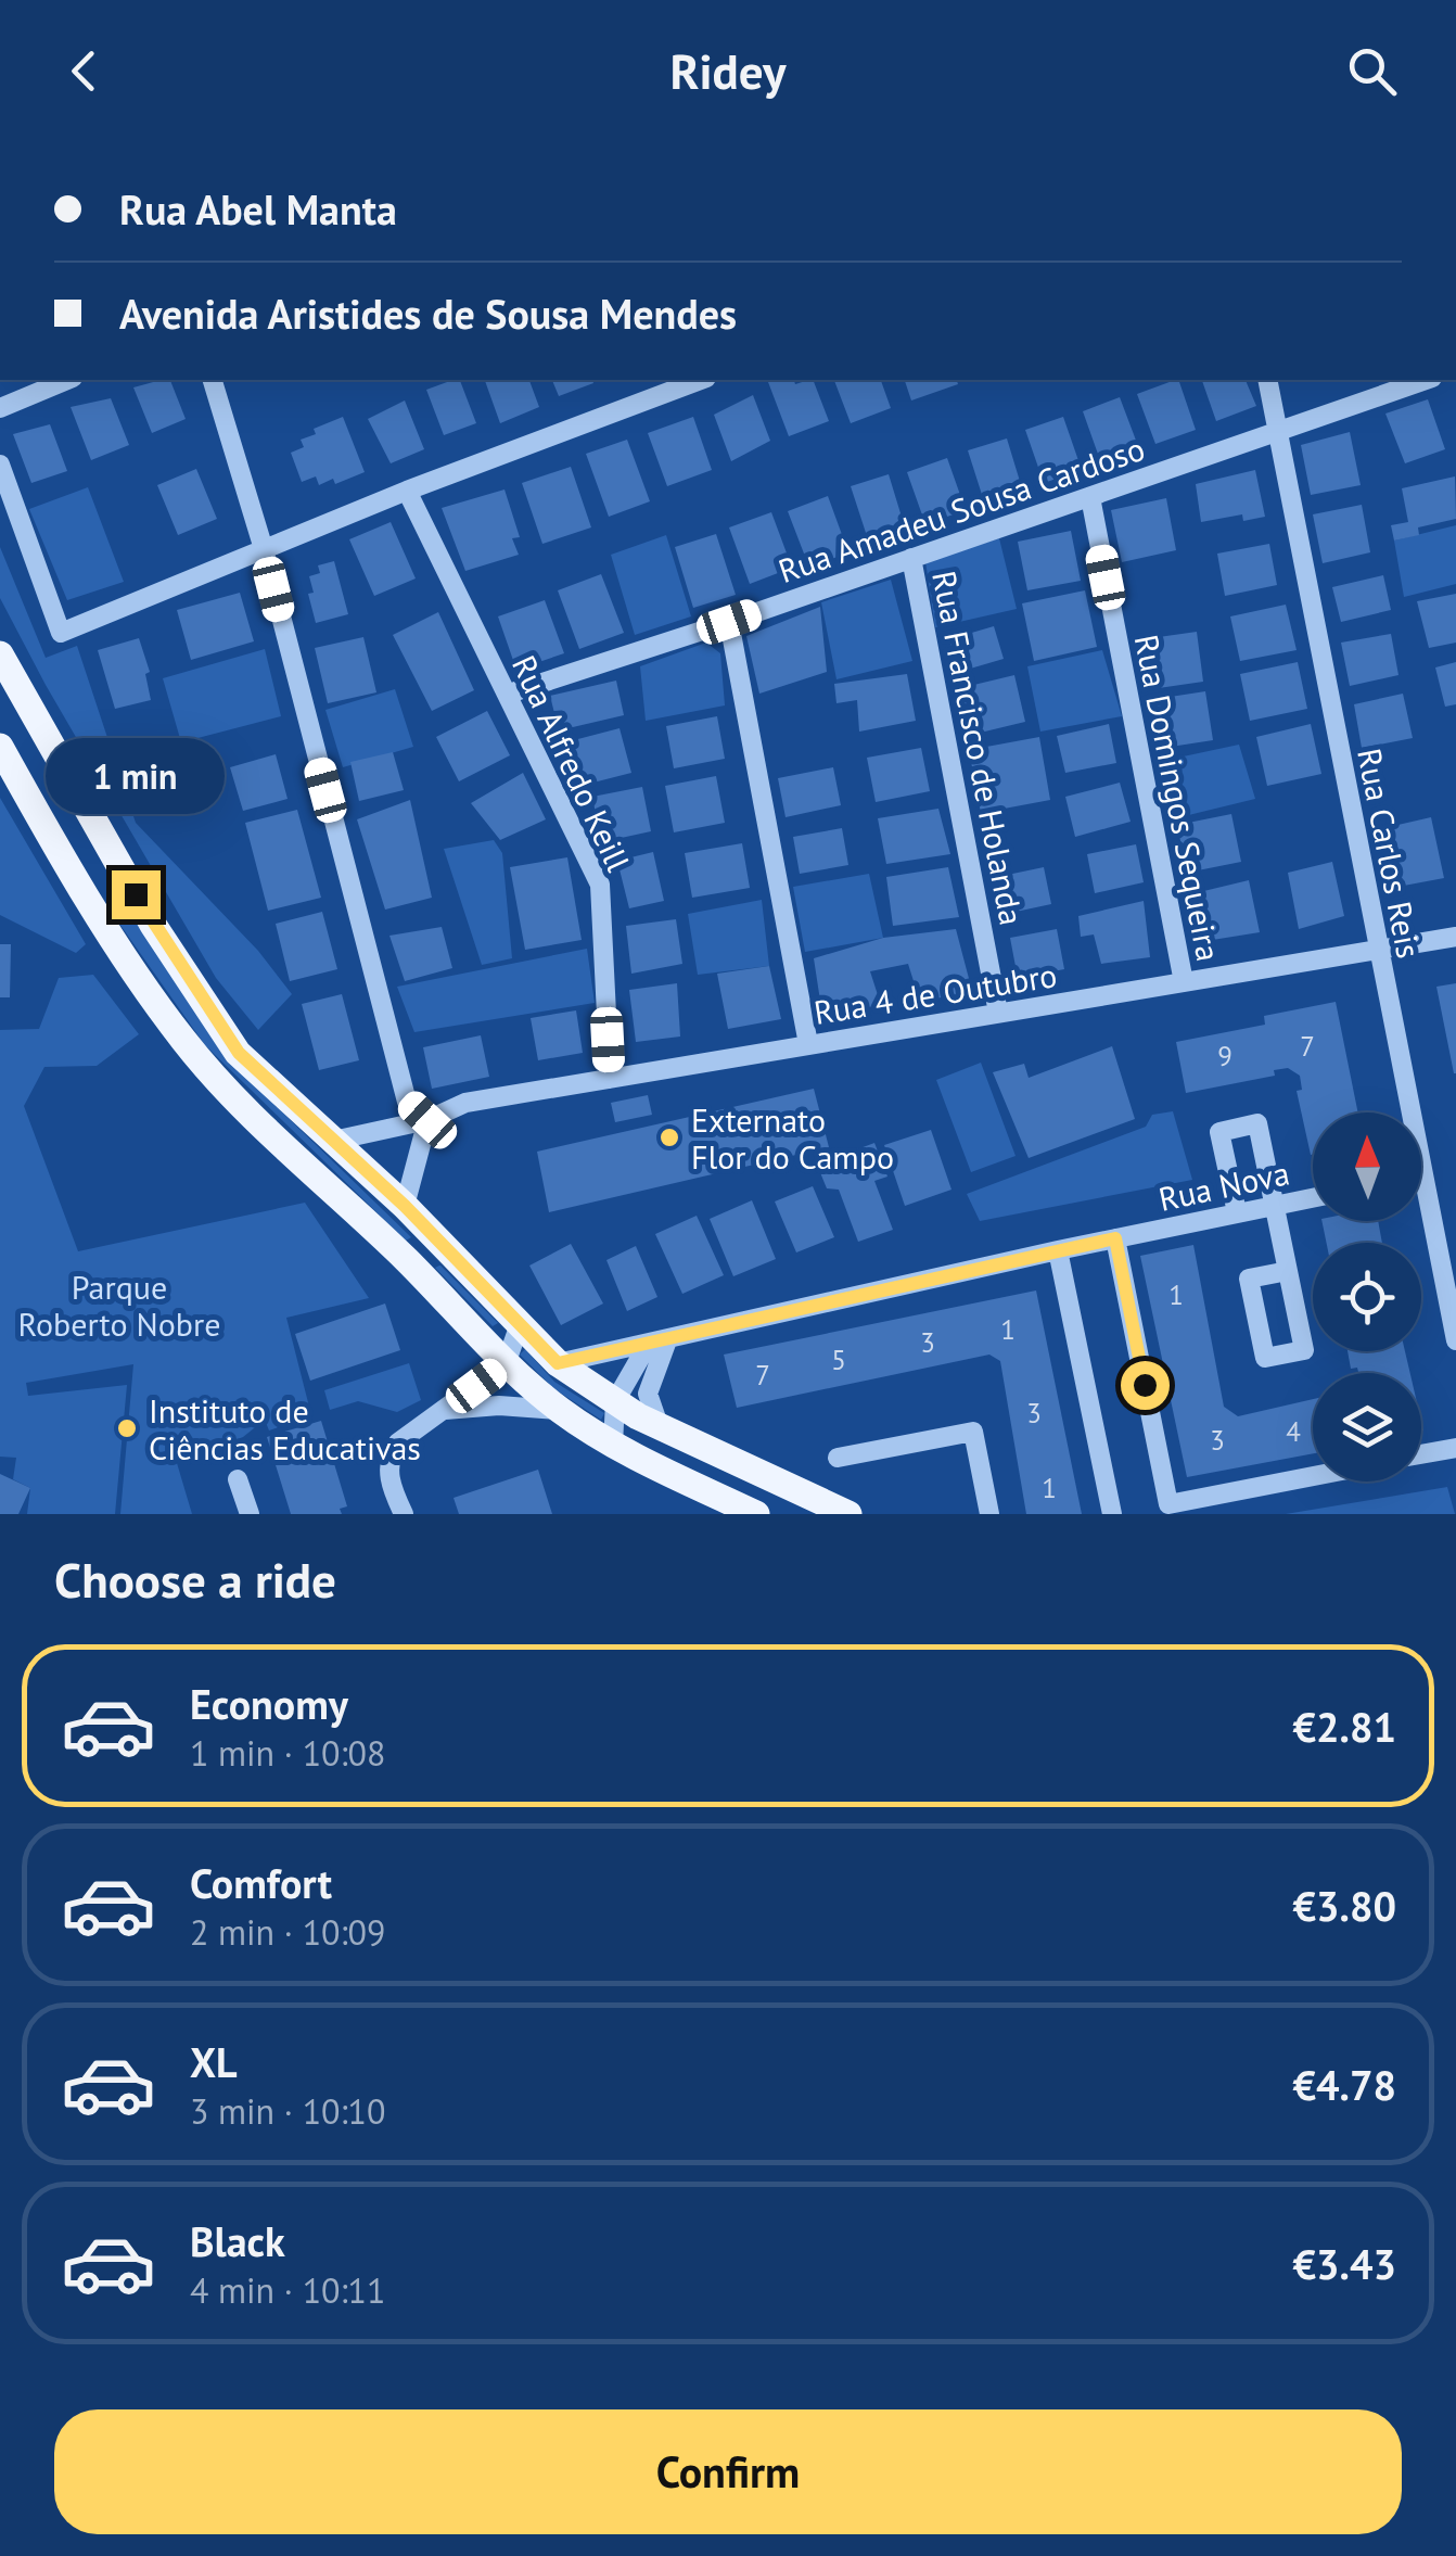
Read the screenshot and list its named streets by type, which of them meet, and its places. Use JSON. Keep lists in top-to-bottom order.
{
  "streets": {
    "street": [
      "Rua Amadeu Sousa Cardoso",
      "Rua Francisco de Holanda",
      "Rua Alfredo Keill",
      "Rua Domingos Sequeira",
      "Rua Carlos Reis",
      "Rua 4 de Outubro",
      "Rua Nova"
    ]
  },
  "crossings": [
    ["Rua Amadeu Sousa Cardoso", "Rua Francisco de Holanda"],
    ["Rua Amadeu Sousa Cardoso", "Rua Alfredo Keill"],
    ["Rua Amadeu Sousa Cardoso", "Rua Domingos Sequeira"],
    ["Rua Amadeu Sousa Cardoso", "Rua Carlos Reis"],
    ["Rua Francisco de Holanda", "Rua 4 de Outubro"],
    ["Rua Alfredo Keill", "Rua 4 de Outubro"],
    ["Rua Domingos Sequeira", "Rua 4 de Outubro"],
    ["Rua Carlos Reis", "Rua 4 de Outubro"]
  ],
  "parks": ["Parque Roberto Nobre"],
  "places": ["Externato Flor do Campo", "Instituto de Ciências Educativas"],
  "house_numbers": [
    "7",
    "9",
    "1",
    "1",
    "3",
    "5",
    "7",
    "3",
    "4",
    "3",
    "1"
  ],
  "north": "top",
  "page": {
    "header": "Ridey",
    "banner": ["Rua Abel Manta", "Avenida Aristides de Sousa Mendes"],
    "bubble": "1 min",
    "heading": "Choose a ride",
    "list": [
      {
        "name": "Economy",
        "note": "1 min · 10:08",
        "value": "€2.81"
      },
      {
        "name": "Comfort",
        "note": "2 min · 10:09",
        "value": "€3.80"
      },
      {
        "name": "XL",
        "note": "3 min · 10:10",
        "value": "€4.78"
      },
      {
        "name": "Black",
        "note": "4 min · 10:11",
        "value": "€3.43"
      }
    ],
    "buttons": "Confirm"
  }
}
